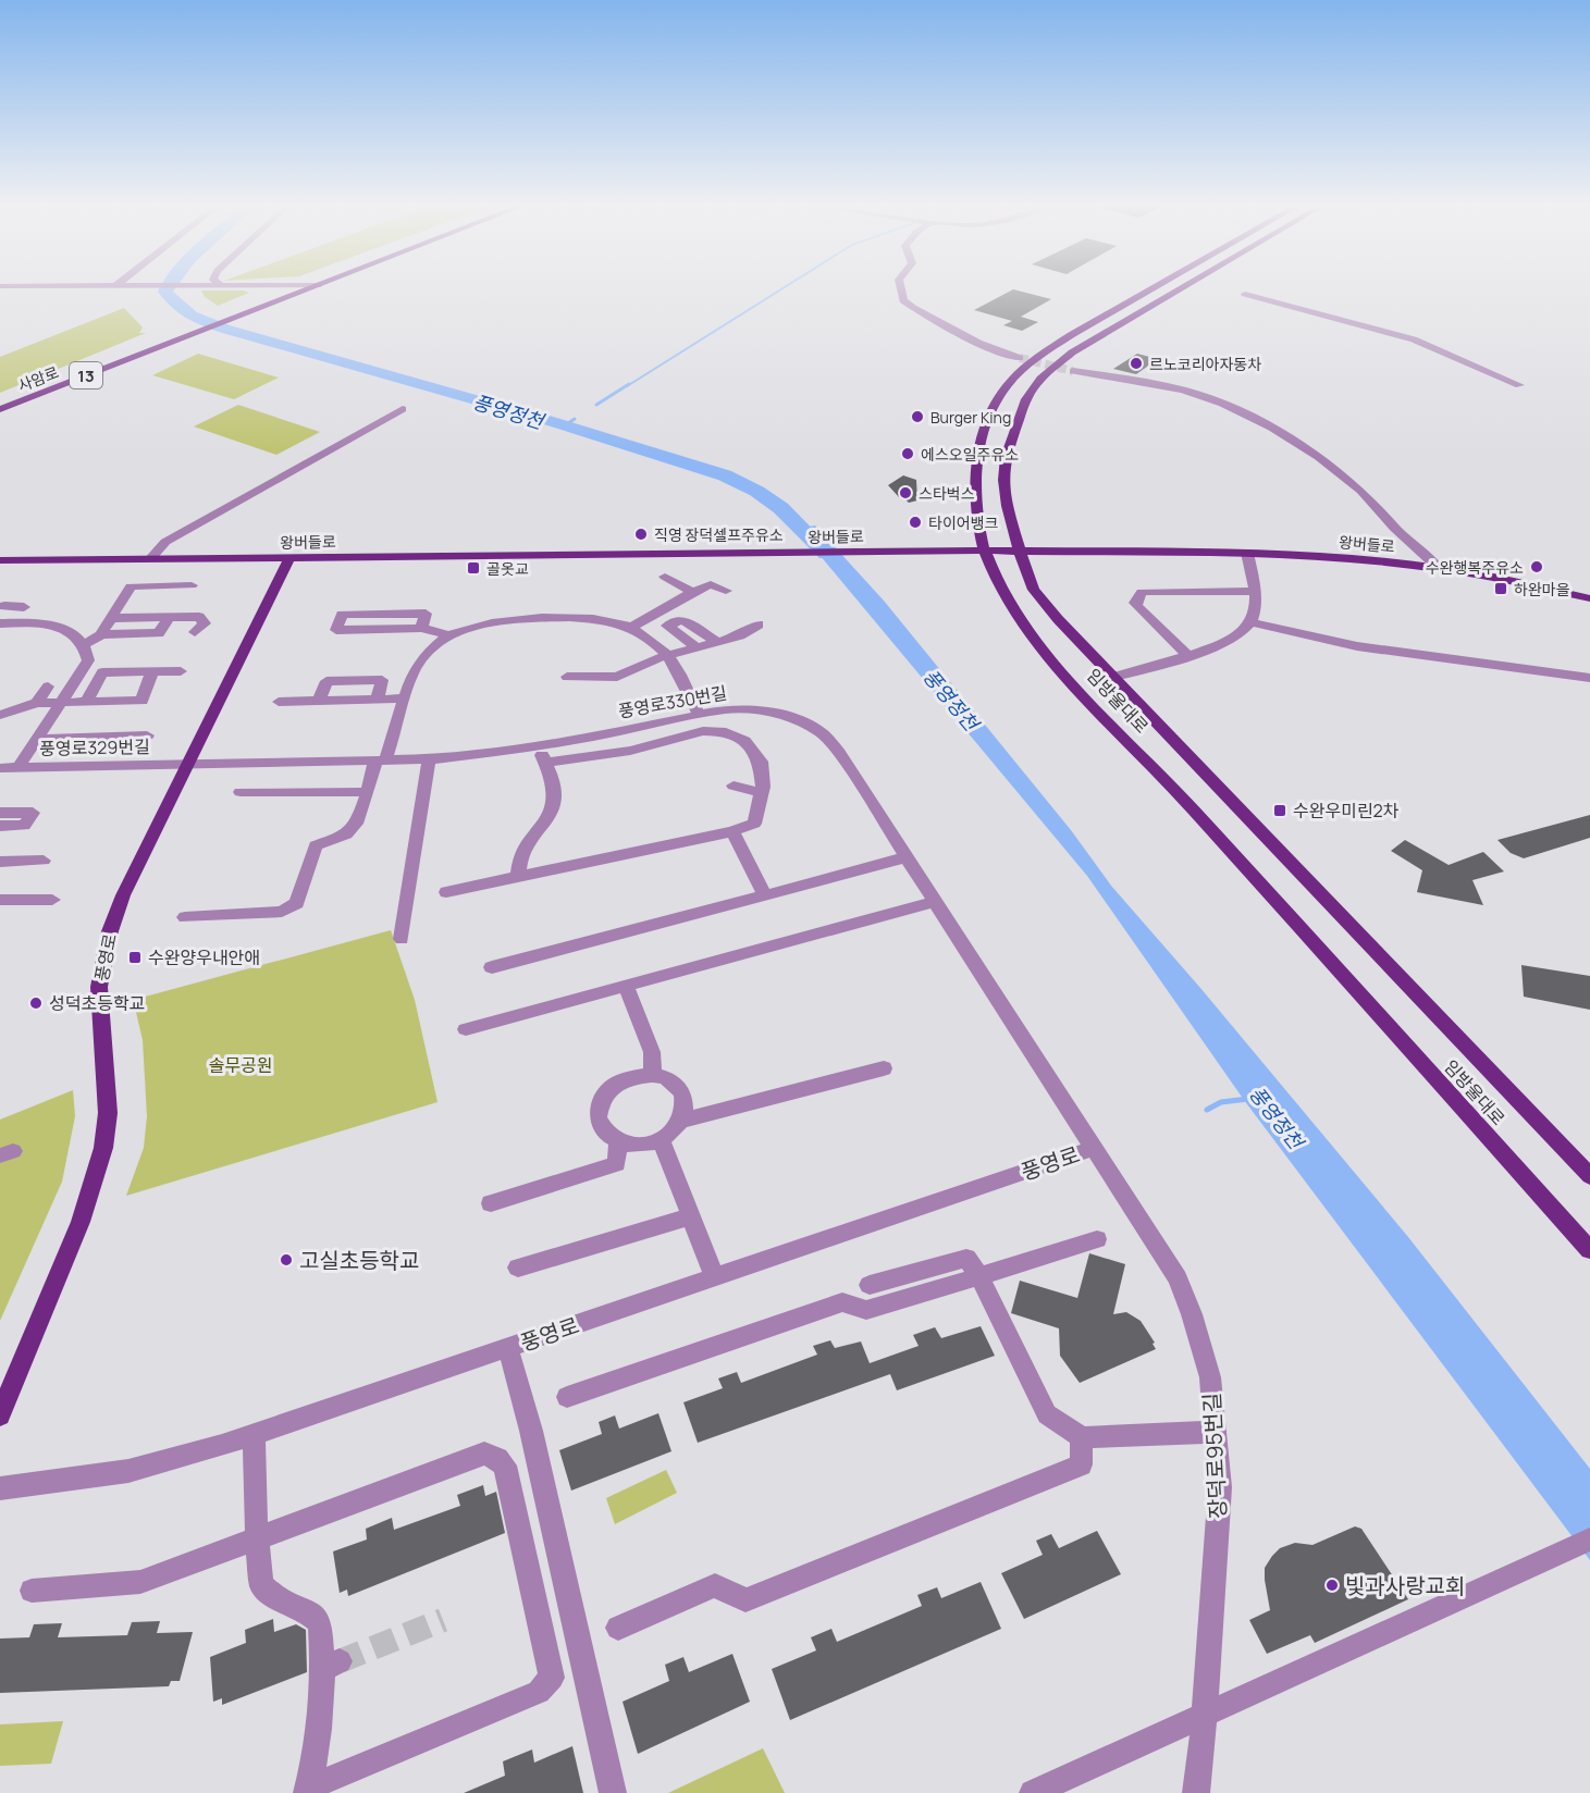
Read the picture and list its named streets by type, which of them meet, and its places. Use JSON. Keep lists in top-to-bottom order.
{
  "streets": {
    "main road": [
      "13",
      "사암로",
      "왕버들로",
      "임방울대로",
      "풍영로"
    ],
    "street": ["풍영로330번길", "풍영로329번길", "장덕로95번길"]
  },
  "crossings": [
    ["왕버들로", "임방울대로"],
    ["왕버들로", "풍영로"],
    ["풍영로330번길", "풍영로329번길"],
    ["풍영로330번길", "풍영로"],
    ["풍영로330번길", "장덕로95번길"],
    ["풍영로329번길", "풍영로"],
    ["풍영로", "장덕로95번길"]
  ],
  "water": ["풍영정천"],
  "parks": ["솔무공원"],
  "places": {
    "other": [
      "르노코리아자동차",
      "Burger King",
      "에스오일주유소",
      "스타벅스",
      "타이어뱅크",
      "직영 장덕셀프주유소",
      "수완행복주유소",
      "성덕초등학교",
      "고실초등학교",
      "빛과사랑교회"
    ],
    "transit": [
      "골옷교",
      "하완마을",
      "수완우미린2차",
      "수완양우내안애"
    ]
  }
}
